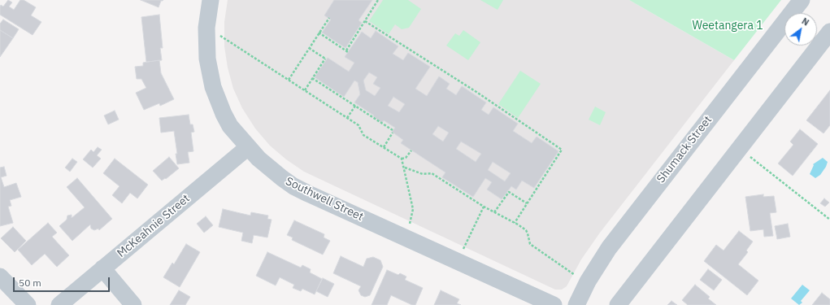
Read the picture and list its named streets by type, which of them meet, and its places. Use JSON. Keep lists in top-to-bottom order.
{
  "streets": {
    "street": ["Shumack Street", "Southwell Street", "McKeahnie Street"]
  },
  "crossings": [
    ["Southwell Street", "McKeahnie Street"]
  ],
  "parks": ["Weetangera 1"],
  "scale_bar": "50 m",
  "north": "top right"
}
